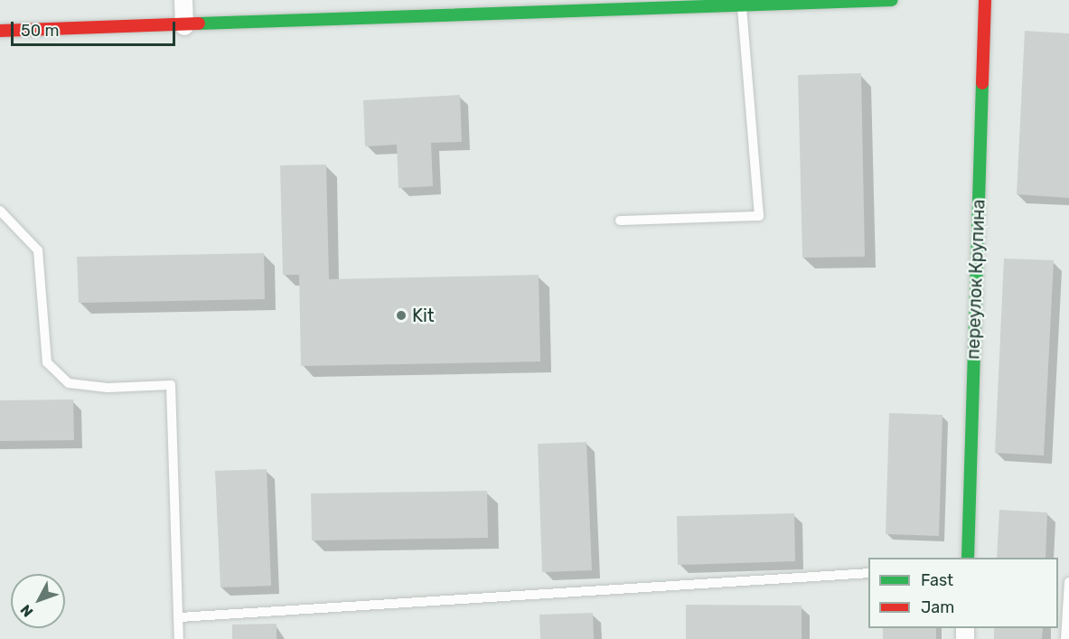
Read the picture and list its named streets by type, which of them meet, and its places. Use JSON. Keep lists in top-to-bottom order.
{
  "streets": {
    "street": ["переулок Крупина"]
  },
  "places": ["Kit"],
  "legend": ["Fast", "Jam"],
  "scale_bar": "50 m",
  "north": "bottom left"
}
